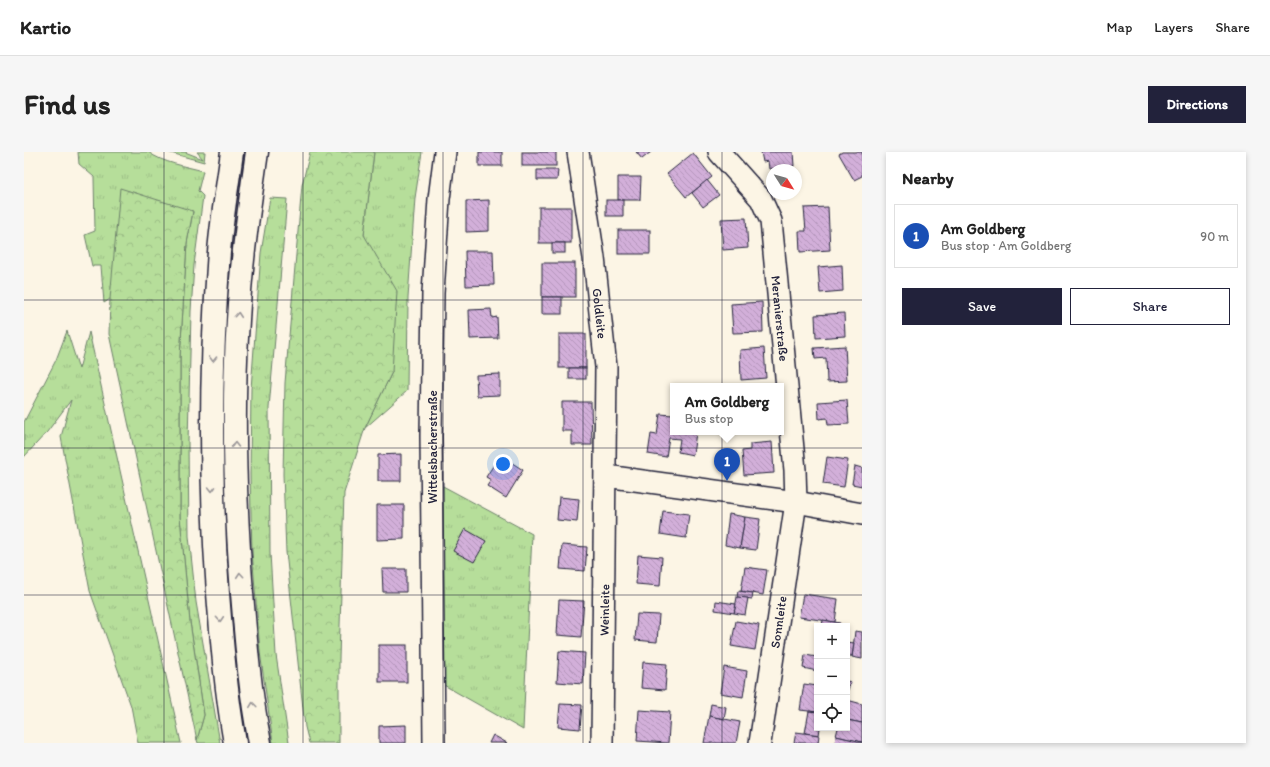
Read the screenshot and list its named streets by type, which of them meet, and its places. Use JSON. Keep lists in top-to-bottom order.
{
  "streets": {
    "street": [
      "Goldleite",
      "Meranierstraße",
      "Wittelsbacherstraße",
      "Weinleite",
      "Sonnleite"
    ]
  },
  "crossings": [
    ["Goldleite", "Weinleite"],
    ["Meranierstraße", "Sonnleite"]
  ],
  "north": "bottom right",
  "page": {
    "header": "Kartio",
    "nav": ["Map", "Layers", "Share"],
    "buttons": [
      "Directions",
      ["Save", "Share"]
    ],
    "title": "Find us",
    "heading": "Nearby",
    "list": [
      {
        "mark": "1",
        "name": "Am Goldberg",
        "note": "Bus stop · Am Goldberg",
        "value": "90 m"
      }
    ],
    "popup": ["Am Goldberg", "Bus stop"],
    "pins": "1",
    "map_buttons": ["+", "−"]
  }
}
